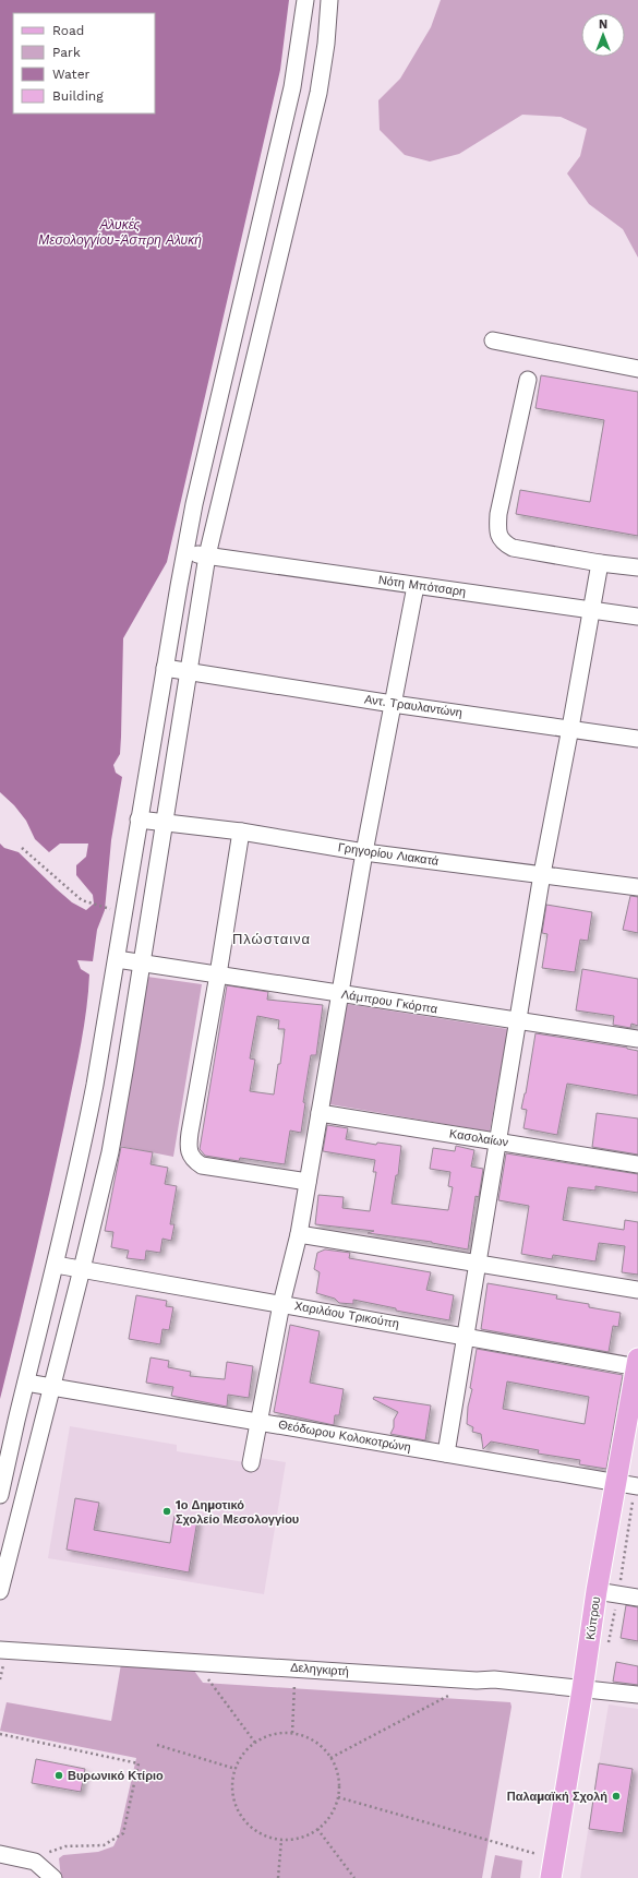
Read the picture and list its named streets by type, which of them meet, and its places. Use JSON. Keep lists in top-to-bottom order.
{
  "streets": {
    "main road": ["Κύπρου"],
    "street": [
      "Νότη Μπότσαρη",
      "Αντ. Τραυλαντώνη",
      "Γρηγορίου Λιακατά",
      "Λάμπρου Γκόρπα",
      "Κασολαίων",
      "Χαριλάου Τρικούπη",
      "Θεόδωρου Κολοκοτρώνη",
      "Δεληγκιρτή"
    ]
  },
  "crossings": [
    ["Χαριλάου Τρικούπη", "Κύπρου"],
    ["Θεόδωρου Κολοκοτρώνη", "Κύπρου"],
    ["Κύπρου", "Δεληγκιρτή"]
  ],
  "districts": ["Πλώσταινα"],
  "water": ["Αλυκές Μεσολογγίου-Άσπρη Αλυκή"],
  "places": ["1ο Δημοτικό Σχολείο Μεσολογγίου", "Βυρωνικό Κτίριο", "Παλαμαϊκή Σχολή"],
  "legend": [
    "Road",
    "Park",
    "Water",
    "Building"
  ],
  "north": "top"
}
